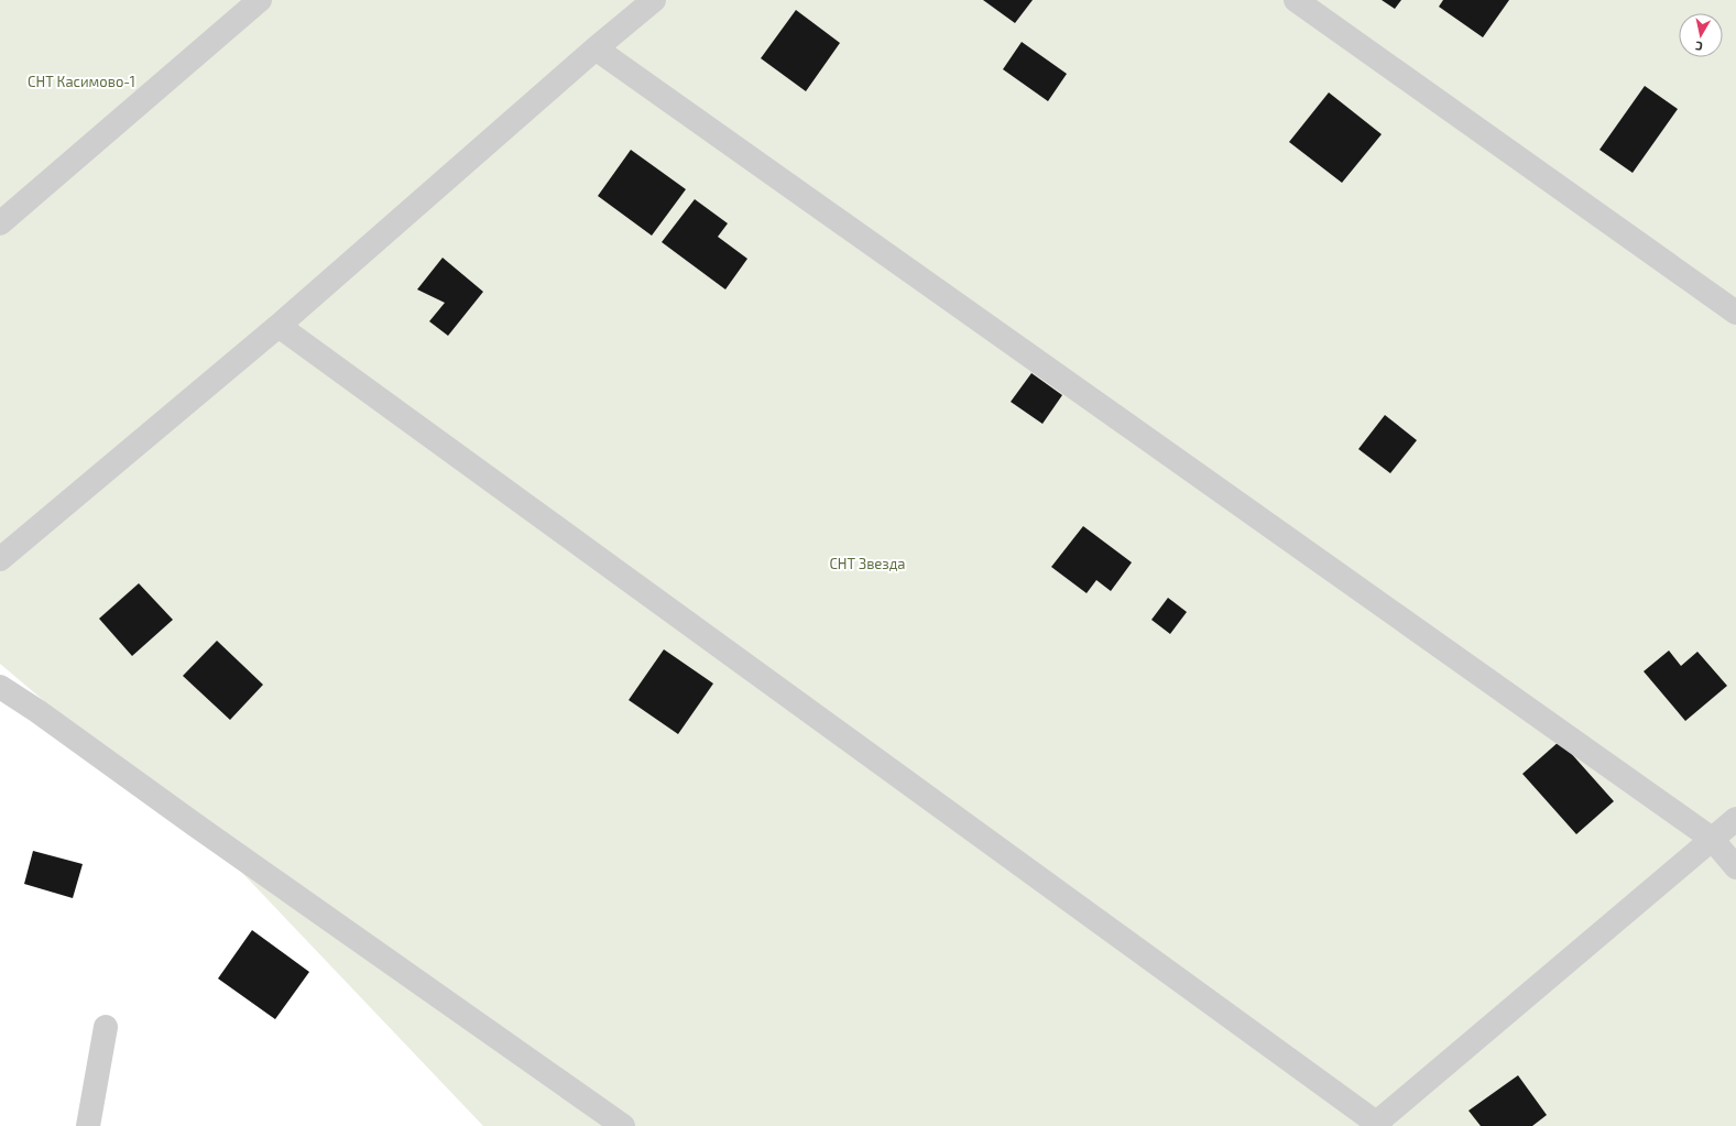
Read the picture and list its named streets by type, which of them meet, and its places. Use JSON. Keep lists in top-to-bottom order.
{
  "parks": ["СНТ Касимово-1", "СНТ Звезда"],
  "north": "bottom"
}
